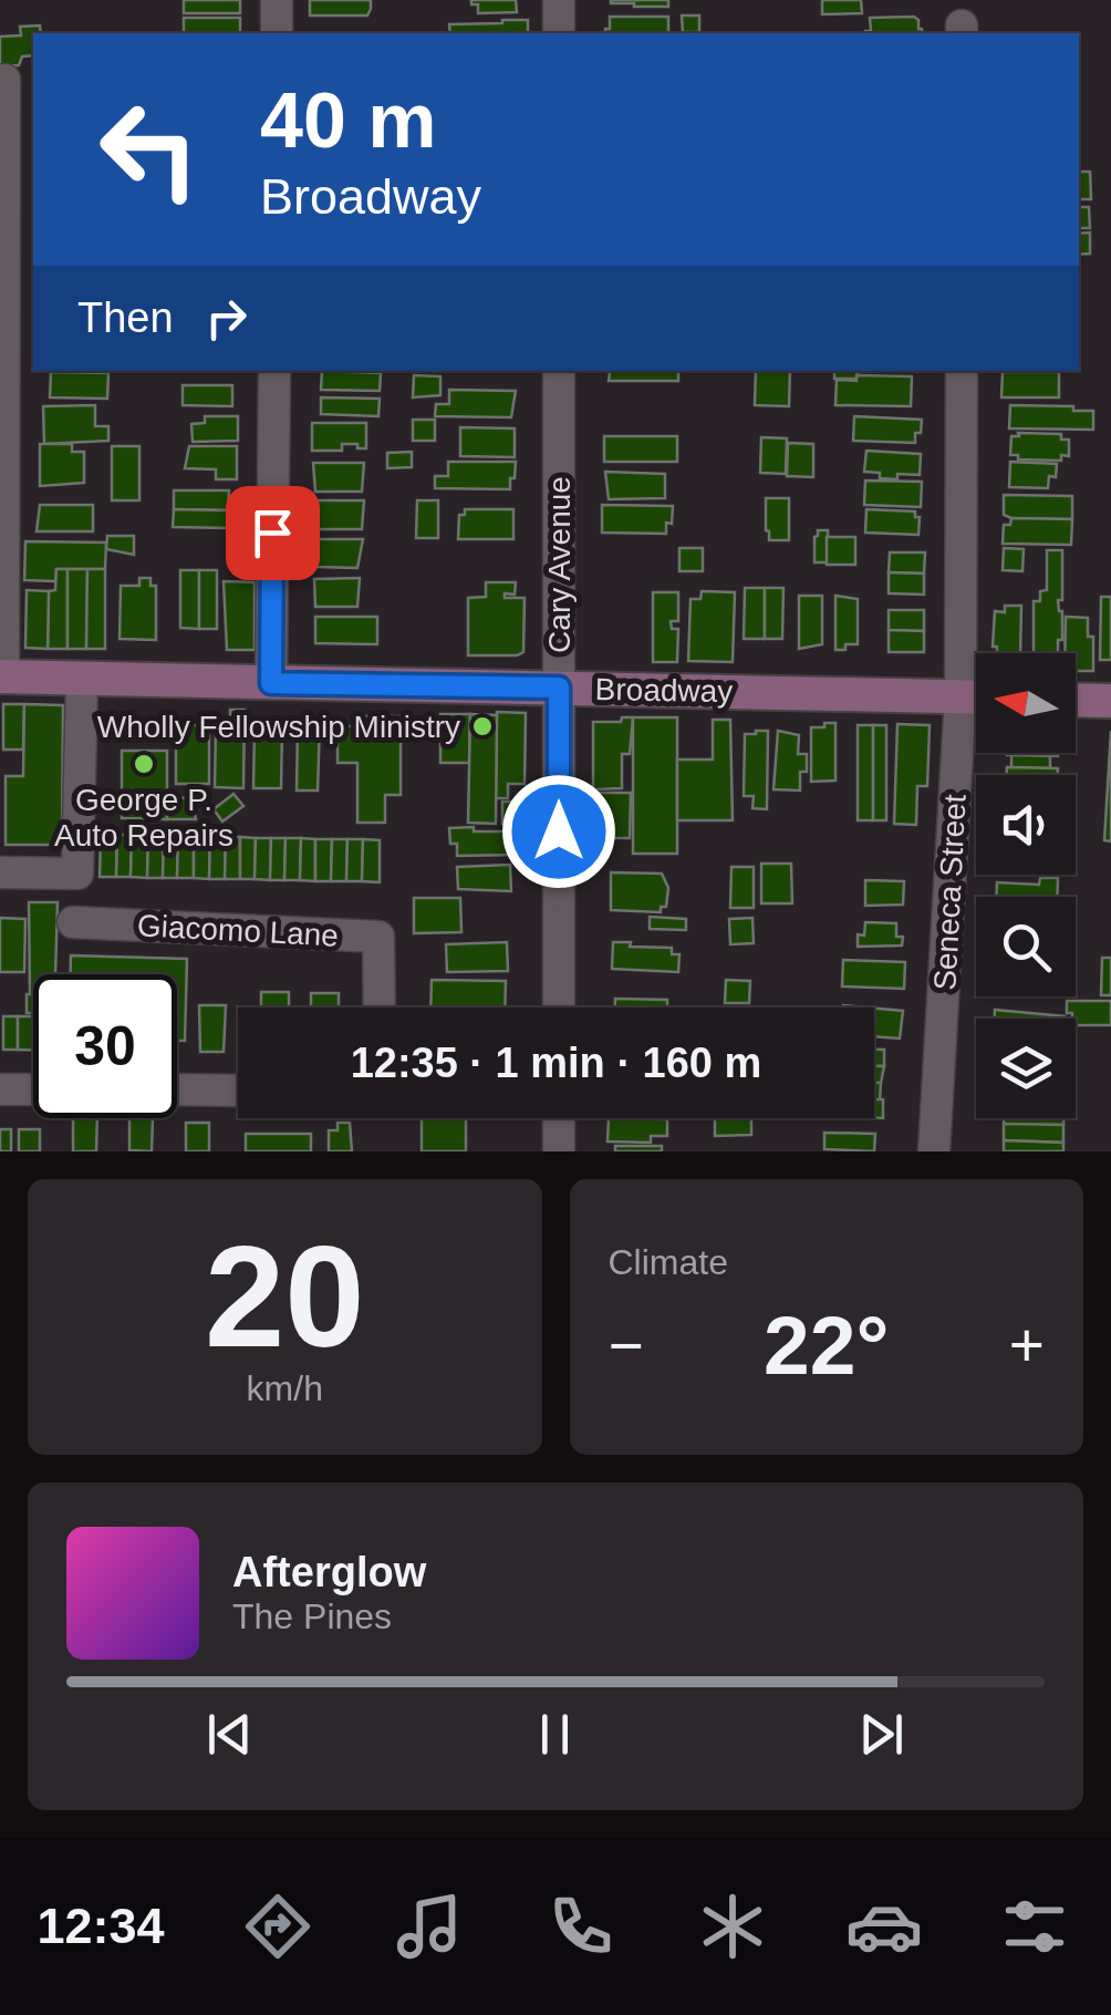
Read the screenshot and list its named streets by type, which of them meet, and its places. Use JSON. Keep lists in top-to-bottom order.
{
  "streets": {
    "street": [
      "Cary Avenue",
      "Broadway",
      "Seneca Street",
      "Giacomo Lane"
    ]
  },
  "crossings": [
    ["Cary Avenue", "Broadway"],
    ["Broadway", "Seneca Street"]
  ],
  "places": ["Wholly Fellowship Ministry", "George P. Auto Repairs"],
  "north": "left",
  "page": {
    "turn": ["40 m", "Broadway"],
    "then": "Then",
    "limit": "30",
    "trip": "12:35 · 1 min · 160 m",
    "tile": [
      ["20", "km/h"],
      "Climate"
    ],
    "heat": ["−", "22°", "+"],
    "song": ["Afterglow", "The Pines"],
    "tabs": "12:34"
  }
}
